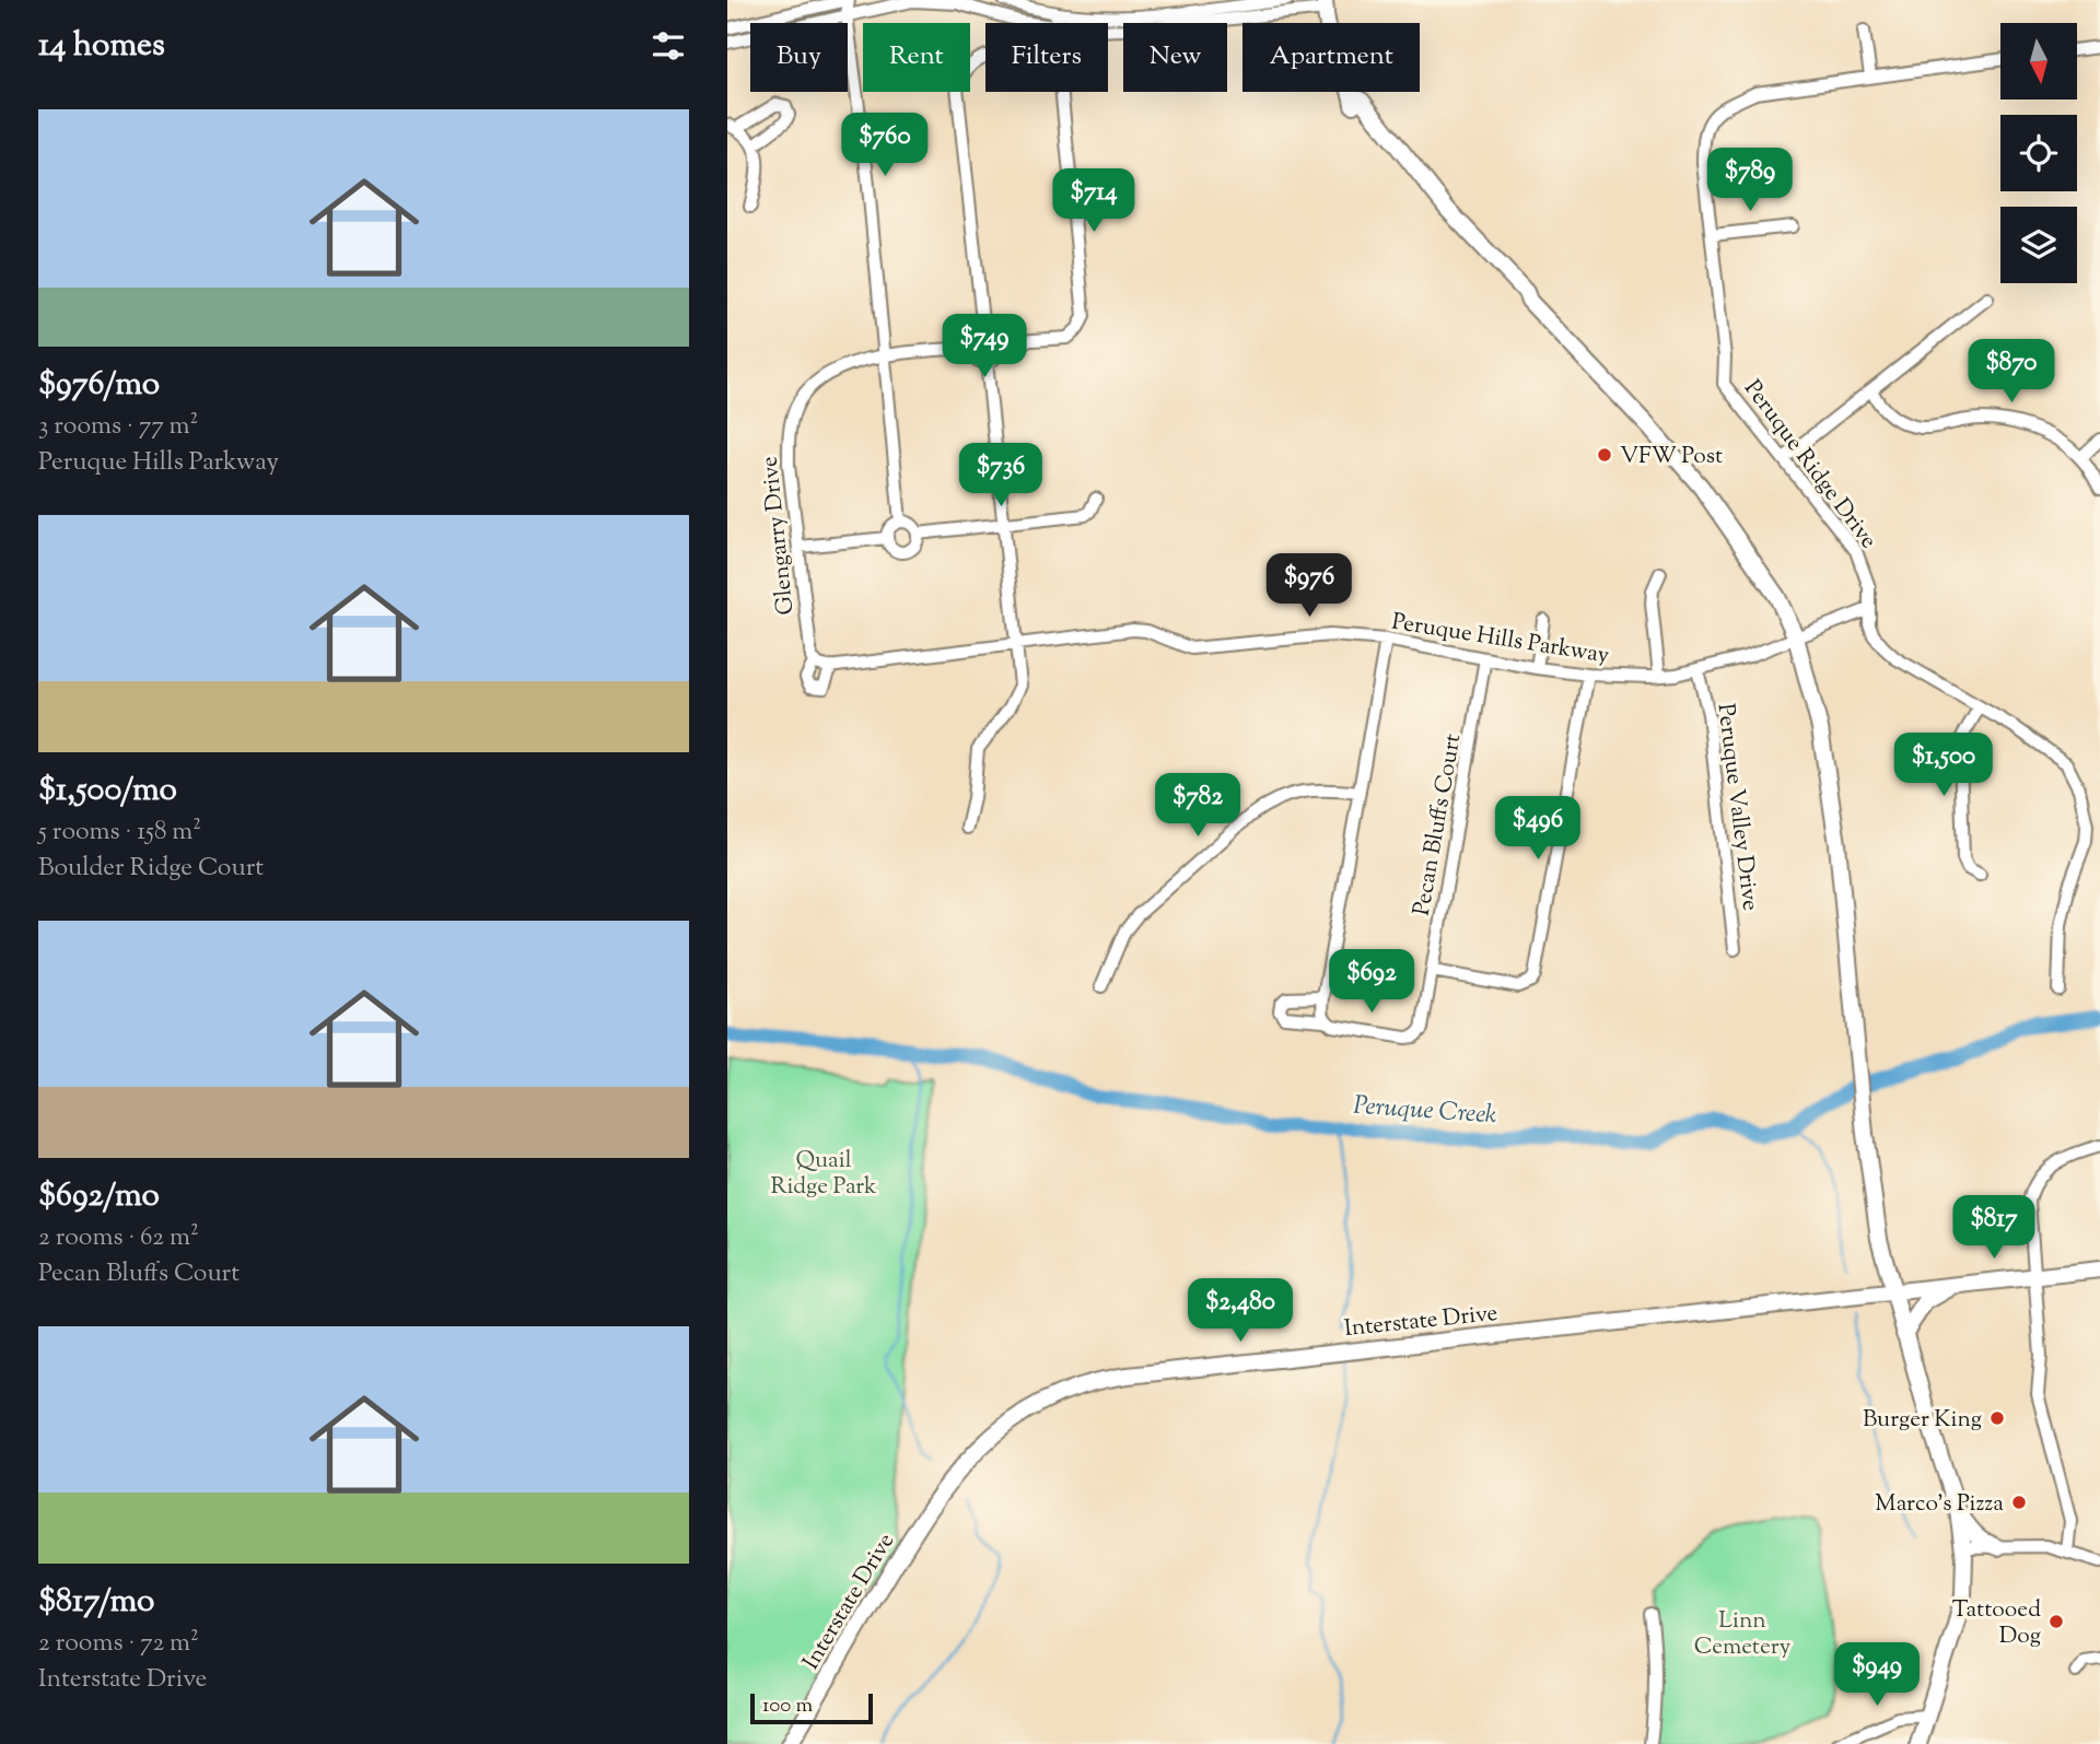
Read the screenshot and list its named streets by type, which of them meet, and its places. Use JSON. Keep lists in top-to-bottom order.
{
  "streets": {
    "main road": ["Interstate Drive"],
    "street": [
      "Peruque Ridge Drive",
      "Glengarry Drive",
      "Peruque Hills Parkway",
      "Peruque Valley Drive",
      "Pecan Bluffs Court"
    ]
  },
  "crossings": [
    ["Peruque Ridge Drive", "Peruque Hills Parkway"],
    ["Glengarry Drive", "Peruque Hills Parkway"],
    ["Peruque Hills Parkway", "Peruque Valley Drive"],
    ["Peruque Hills Parkway", "Pecan Bluffs Court"]
  ],
  "water": ["Peruque Creek"],
  "parks": ["Quail Ridge Park", "Linn Cemetery"],
  "places": [
    "VFW Post",
    "Burger King",
    "Marco's Pizza",
    "Tattooed Dog"
  ],
  "scale_bar": "100 m",
  "north": "bottom",
  "page": {
    "heading": "14 homes",
    "chip": [
      "Buy",
      "Rent",
      "Filters",
      "New",
      "Apartment"
    ],
    "list": [
      {
        "name": "$976/mo",
        "note": "3 rooms · 77 m² · Peruque Hills Parkway"
      },
      {
        "name": "$1,500/mo",
        "note": "5 rooms · 158 m² · Boulder Ridge Court"
      },
      {
        "name": "$692/mo",
        "note": "2 rooms · 62 m² · Pecan Bluffs Court"
      },
      {
        "name": "$817/mo",
        "note": "2 rooms · 72 m² · Interstate Drive"
      }
    ],
    "price": [
      "$760",
      "$789",
      "$714",
      "$749",
      "$870",
      "$736",
      "$976",
      "$1,500",
      "$782",
      "$496",
      "$692",
      "$817",
      "$2,480",
      "$949"
    ],
    "scale": "100 m"
  }
}
